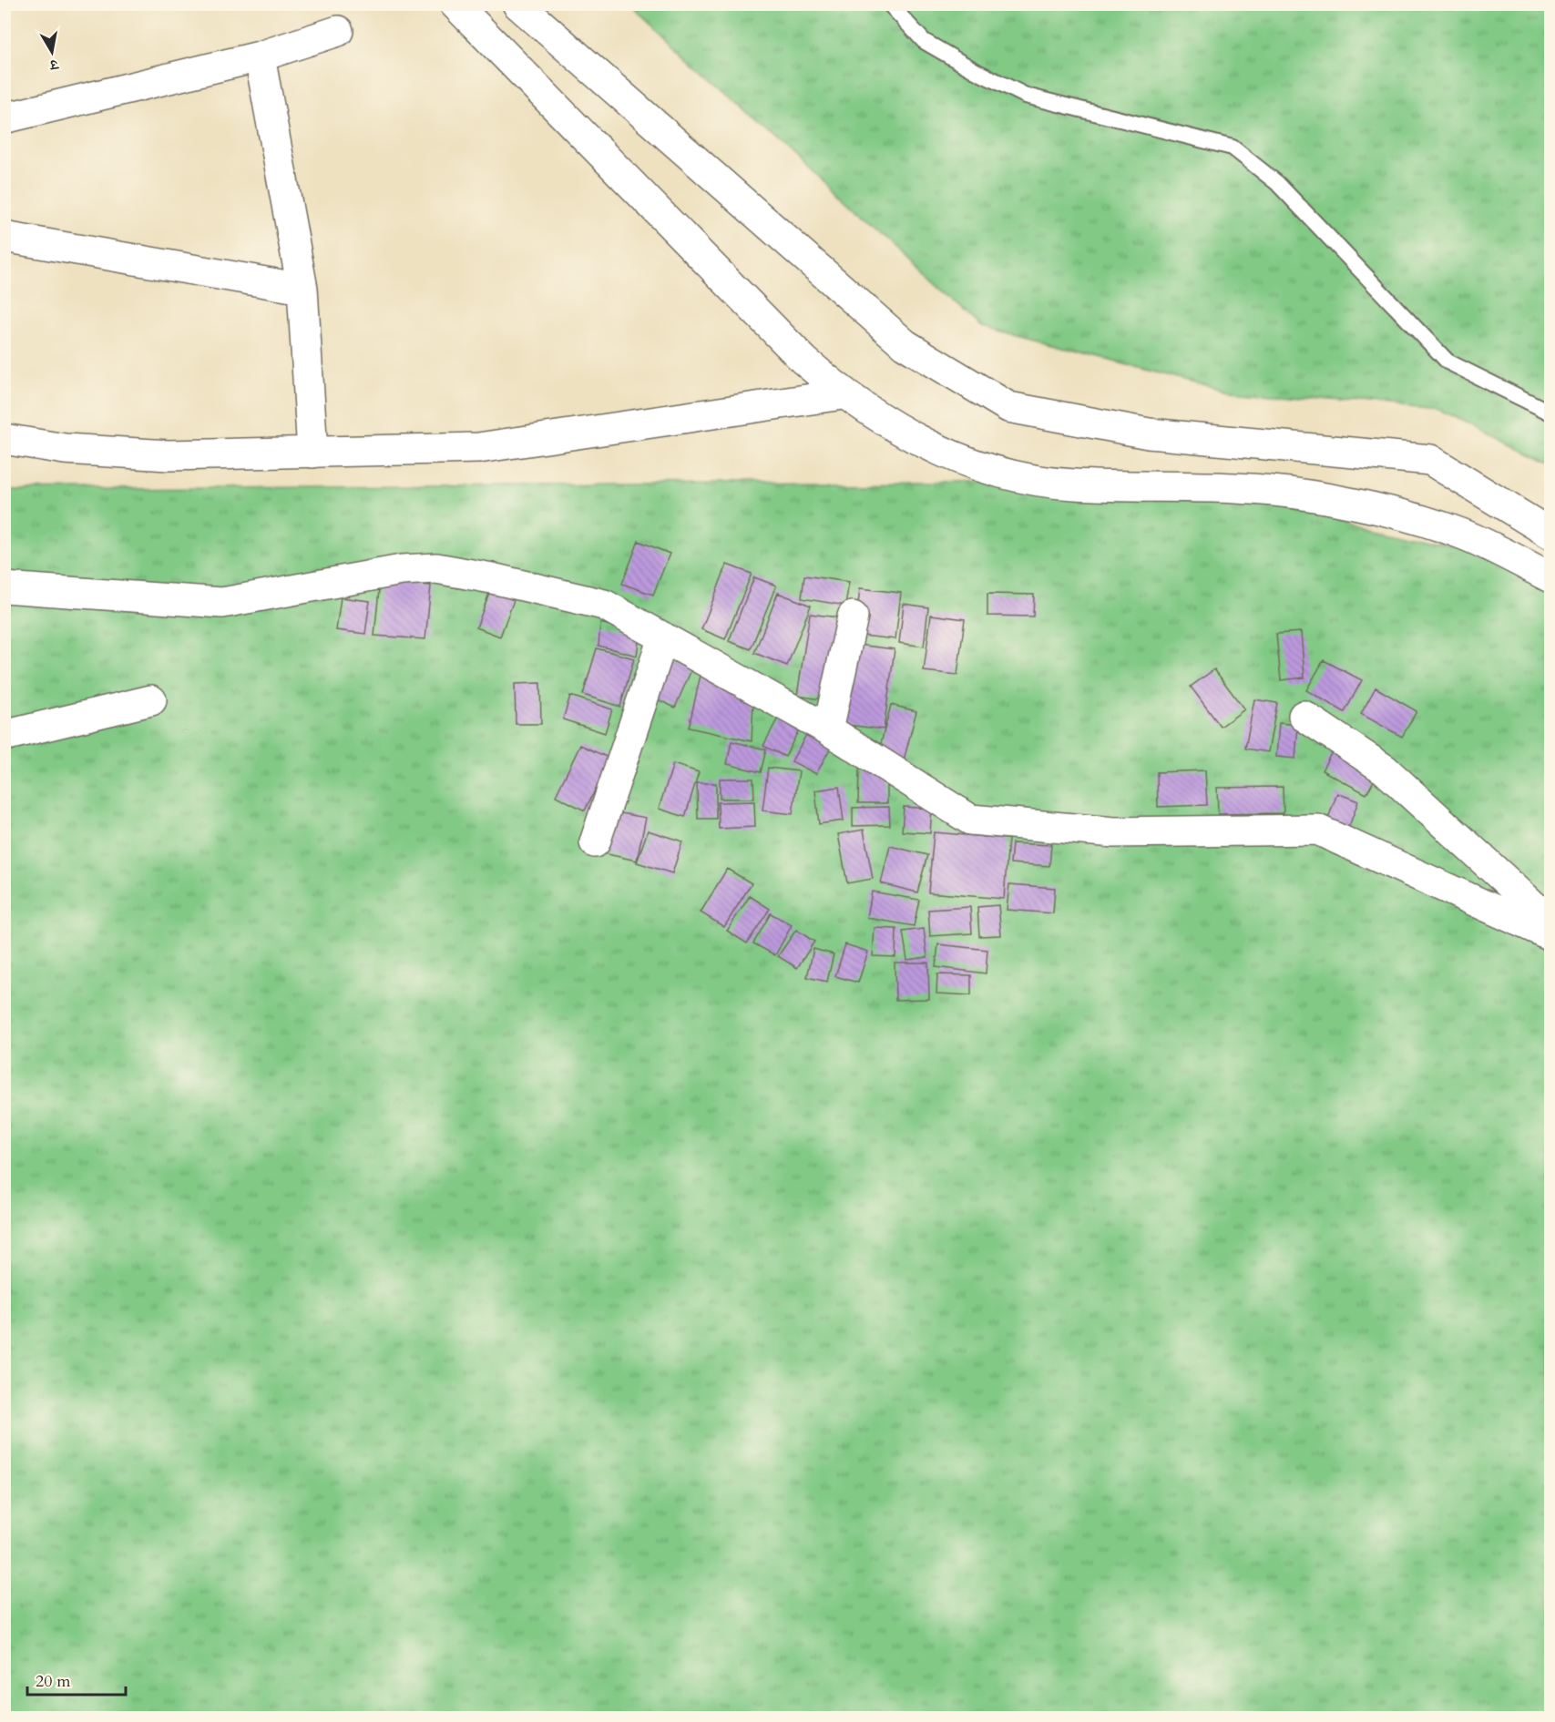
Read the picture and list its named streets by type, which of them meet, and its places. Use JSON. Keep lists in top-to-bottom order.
{
  "scale_bar": "20 m",
  "north": "bottom"
}
